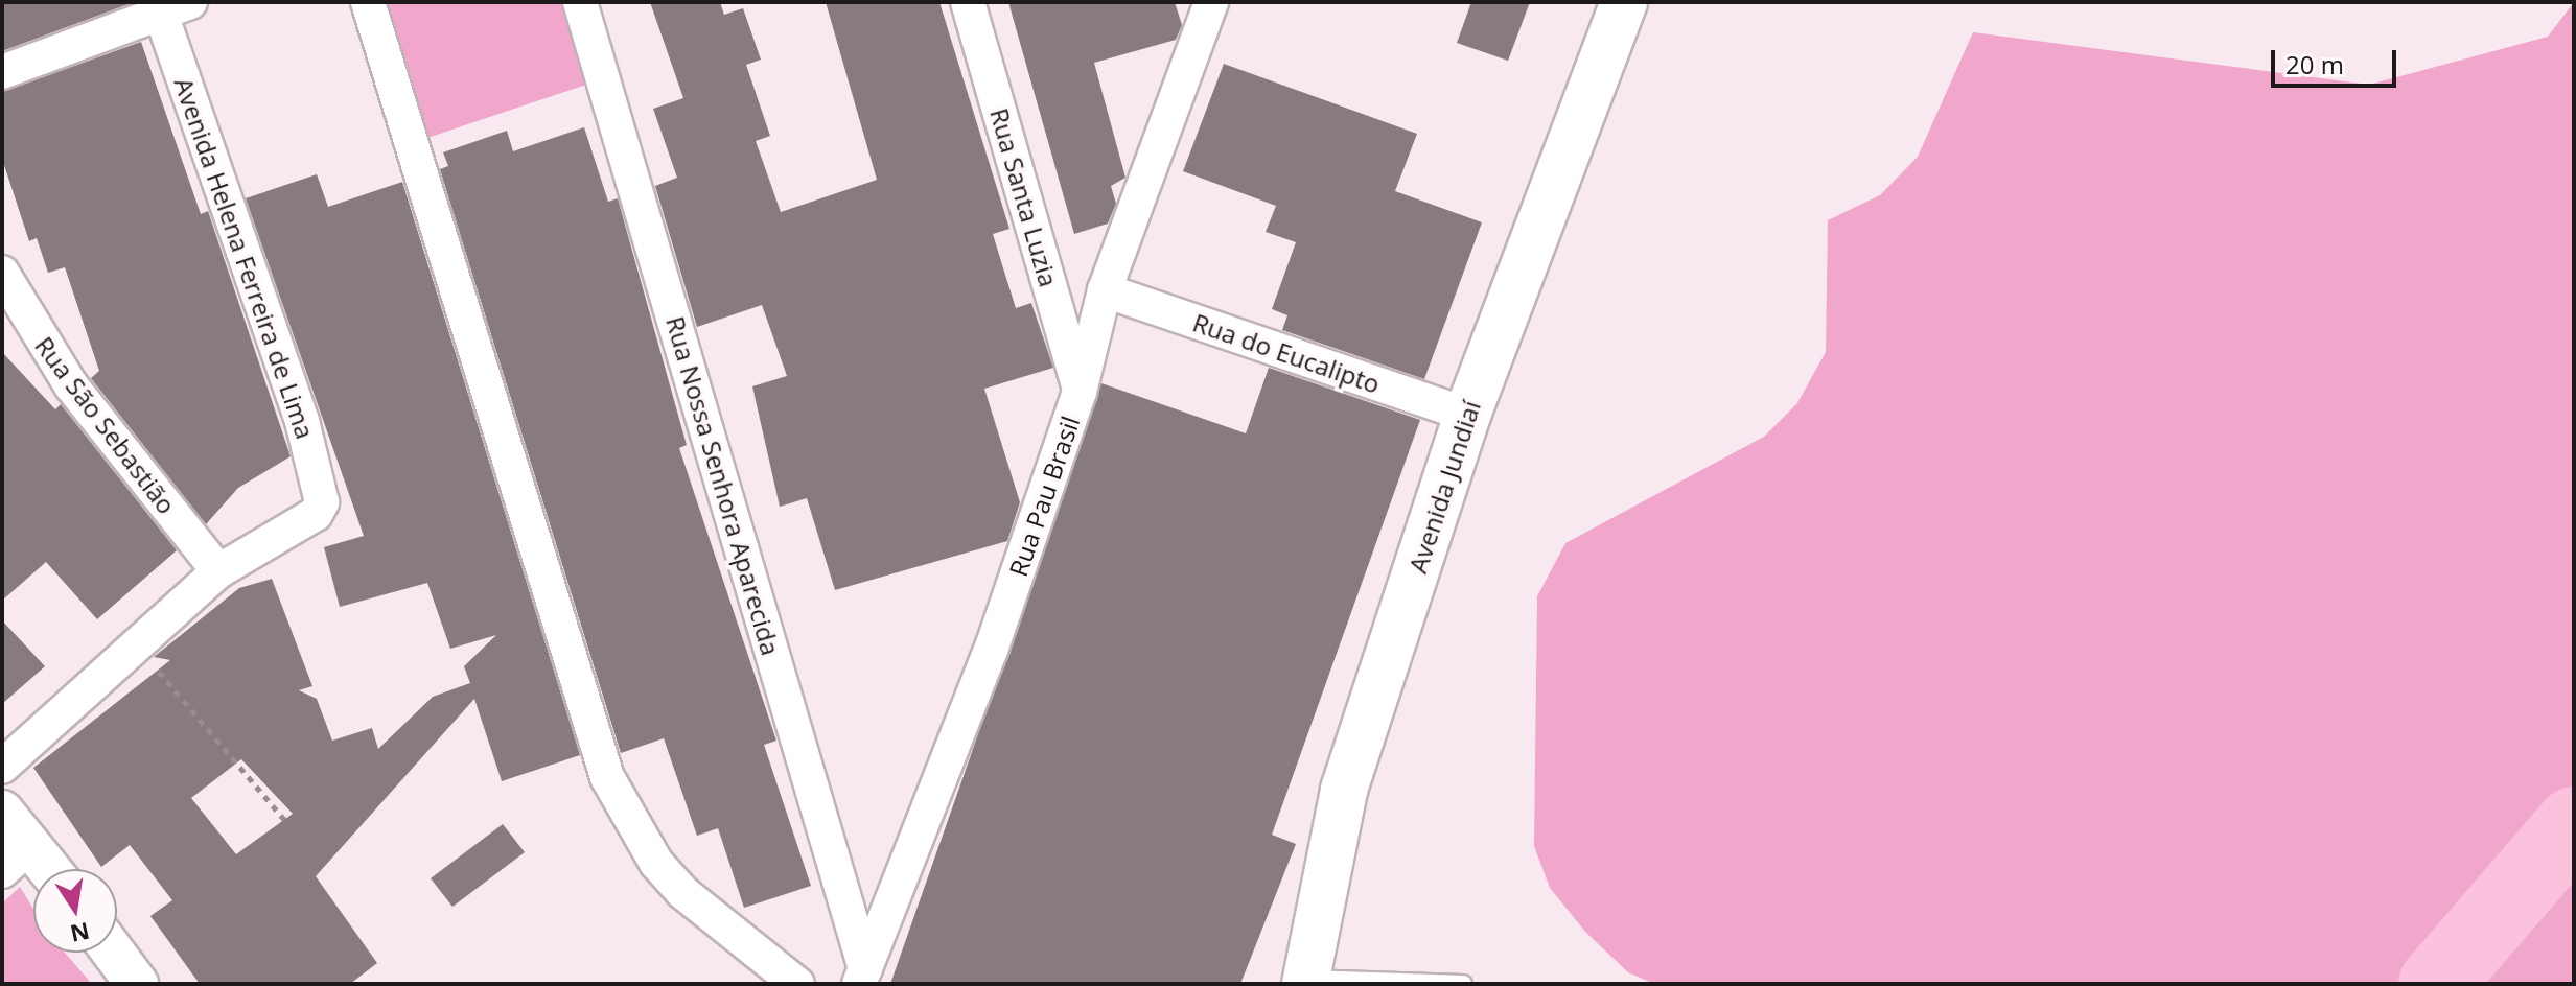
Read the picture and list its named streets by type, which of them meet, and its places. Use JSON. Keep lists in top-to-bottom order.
{
  "streets": {
    "main road": ["Avenida Jundiaí"],
    "street": [
      "Rua Santa Luzia",
      "Avenida Helena Ferreira de Lima",
      "Rua do Eucalipto",
      "Rua São Sebastião",
      "Rua Nossa Senhora Aparecida",
      "Rua Pau Brasil"
    ]
  },
  "crossings": [
    ["Rua Santa Luzia", "Rua Pau Brasil"],
    ["Avenida Helena Ferreira de Lima", "Rua São Sebastião"],
    ["Rua do Eucalipto", "Avenida Jundiaí"],
    ["Rua do Eucalipto", "Rua Pau Brasil"],
    ["Rua Nossa Senhora Aparecida", "Rua Pau Brasil"]
  ],
  "scale_bar": "20 m",
  "north": "bottom"
}
